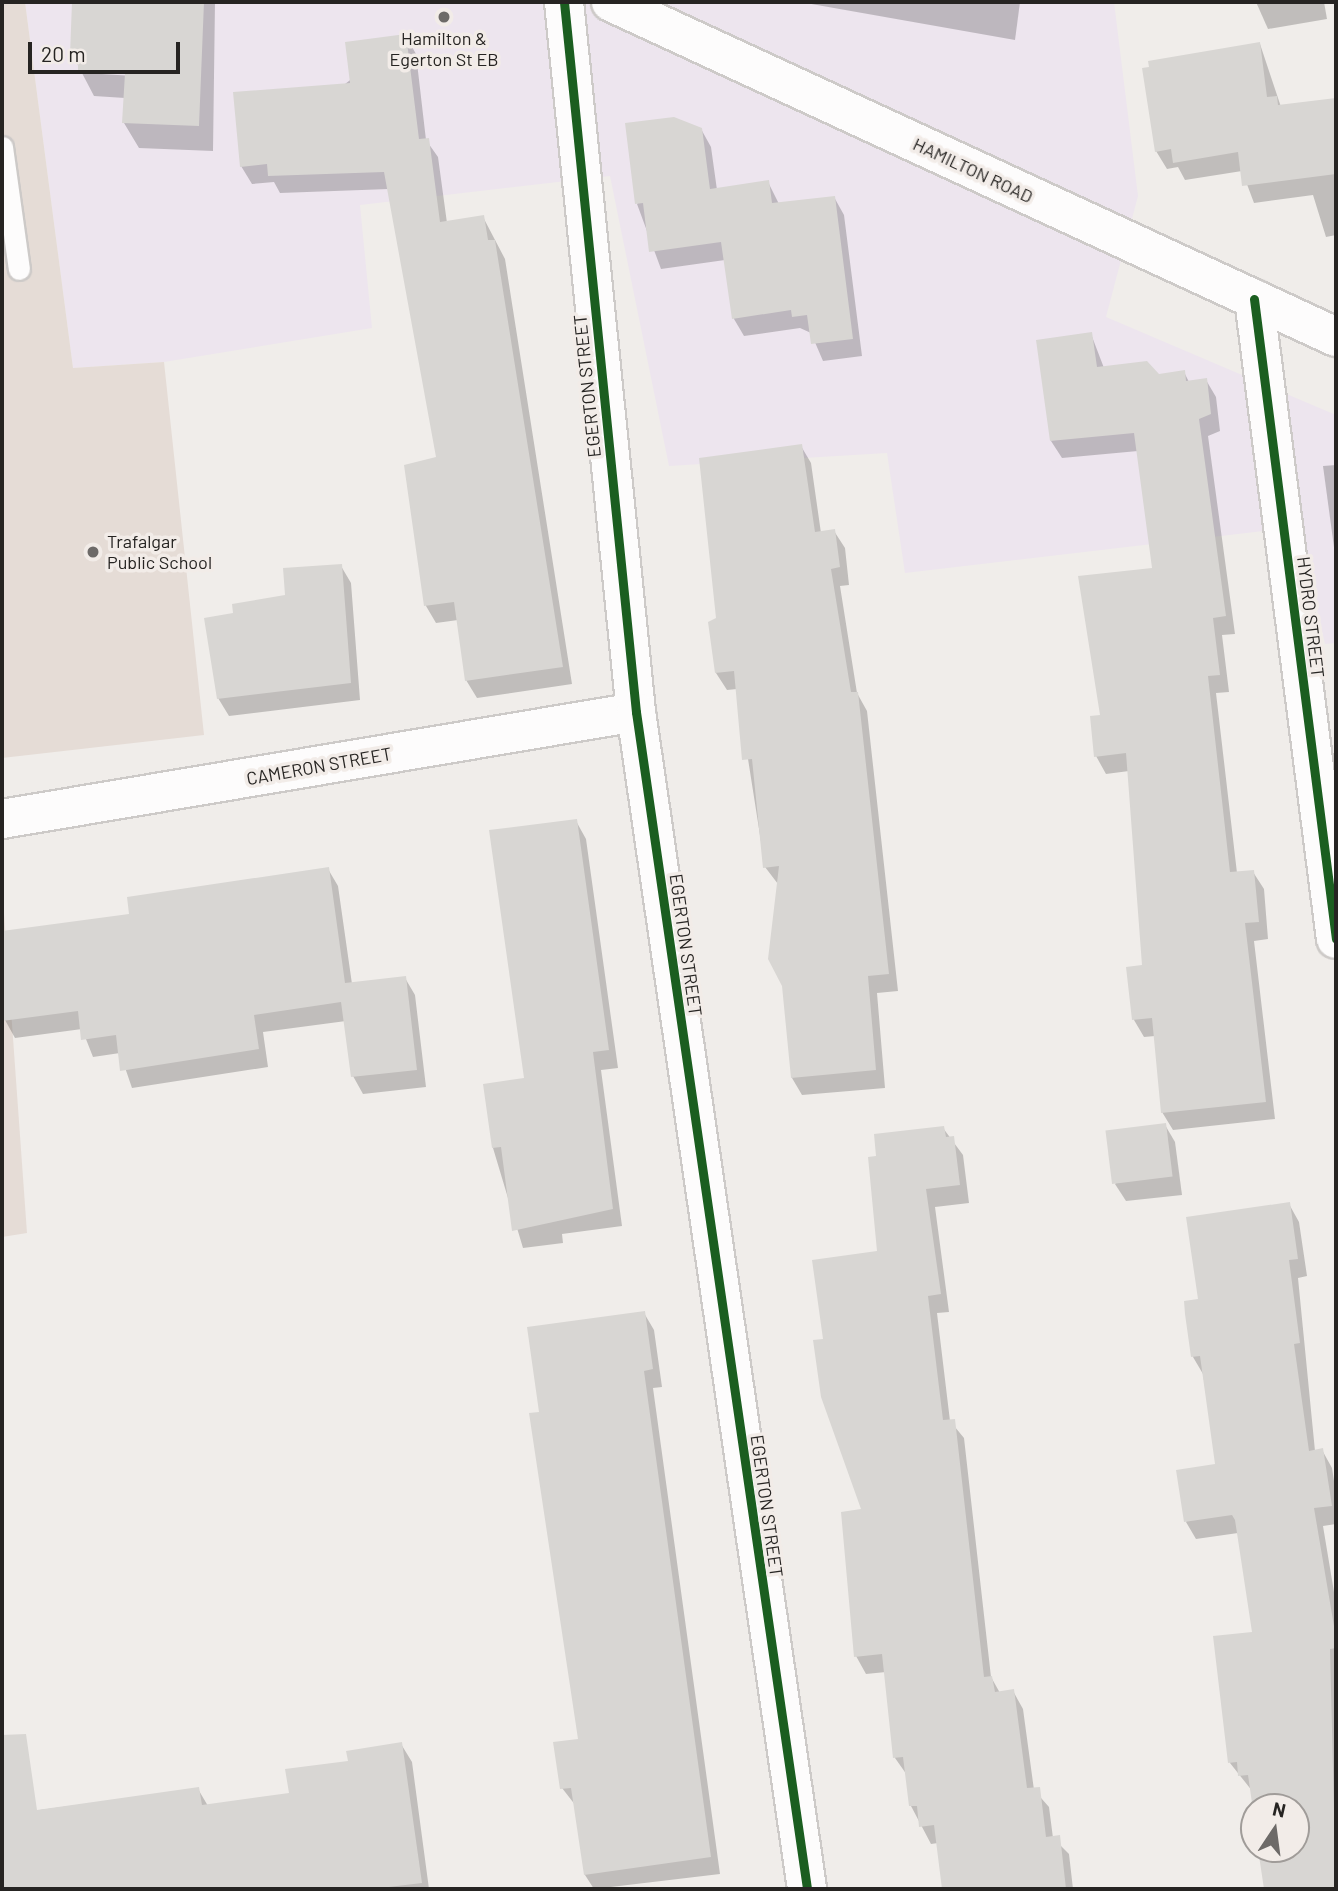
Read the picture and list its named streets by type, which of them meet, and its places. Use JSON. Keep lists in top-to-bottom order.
{
  "streets": {
    "street": [
      "HAMILTON ROAD",
      "EGERTON STREET",
      "HYDRO STREET",
      "CAMERON STREET"
    ]
  },
  "crossings": [
    ["HAMILTON ROAD", "HYDRO STREET"],
    ["EGERTON STREET", "CAMERON STREET"]
  ],
  "places": ["Hamilton & Egerton St EB", "Trafalgar Public School"],
  "scale_bar": "20 m",
  "north": "top"
}
